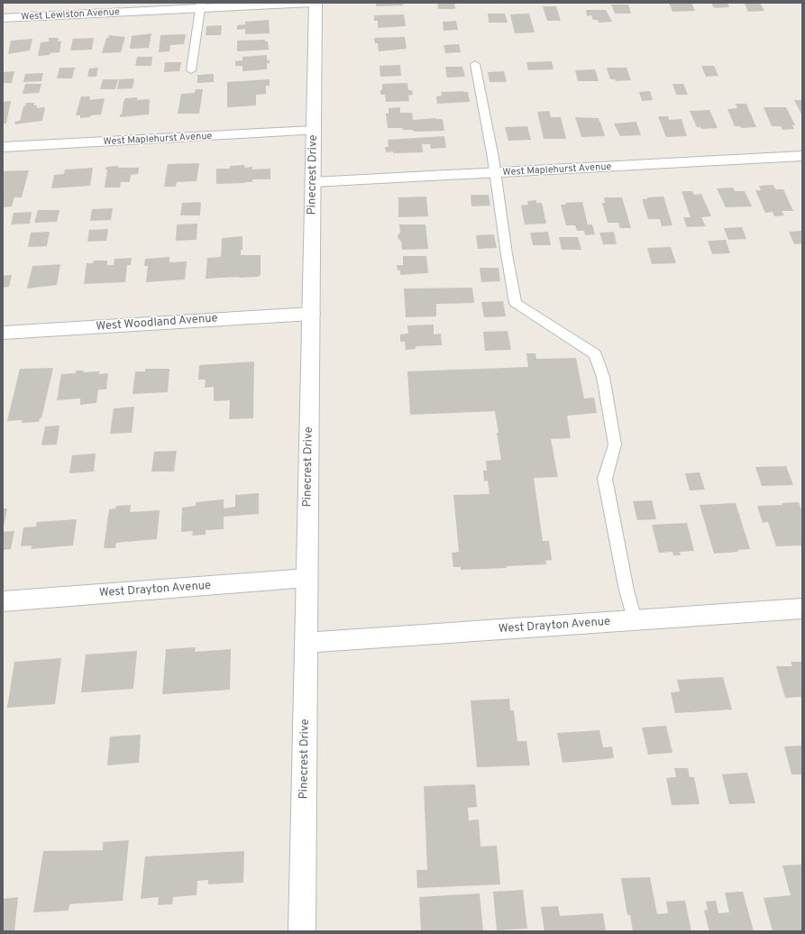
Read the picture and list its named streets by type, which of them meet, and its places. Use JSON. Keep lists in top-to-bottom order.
{
  "streets": {
    "street": [
      "West Lewiston Avenue",
      "West Maplehurst Avenue",
      "Pinecrest Drive",
      "West Woodland Avenue",
      "West Drayton Avenue"
    ]
  },
  "crossings": [
    ["West Maplehurst Avenue", "Pinecrest Drive"],
    ["Pinecrest Drive", "West Woodland Avenue"],
    ["Pinecrest Drive", "West Drayton Avenue"]
  ]
}
